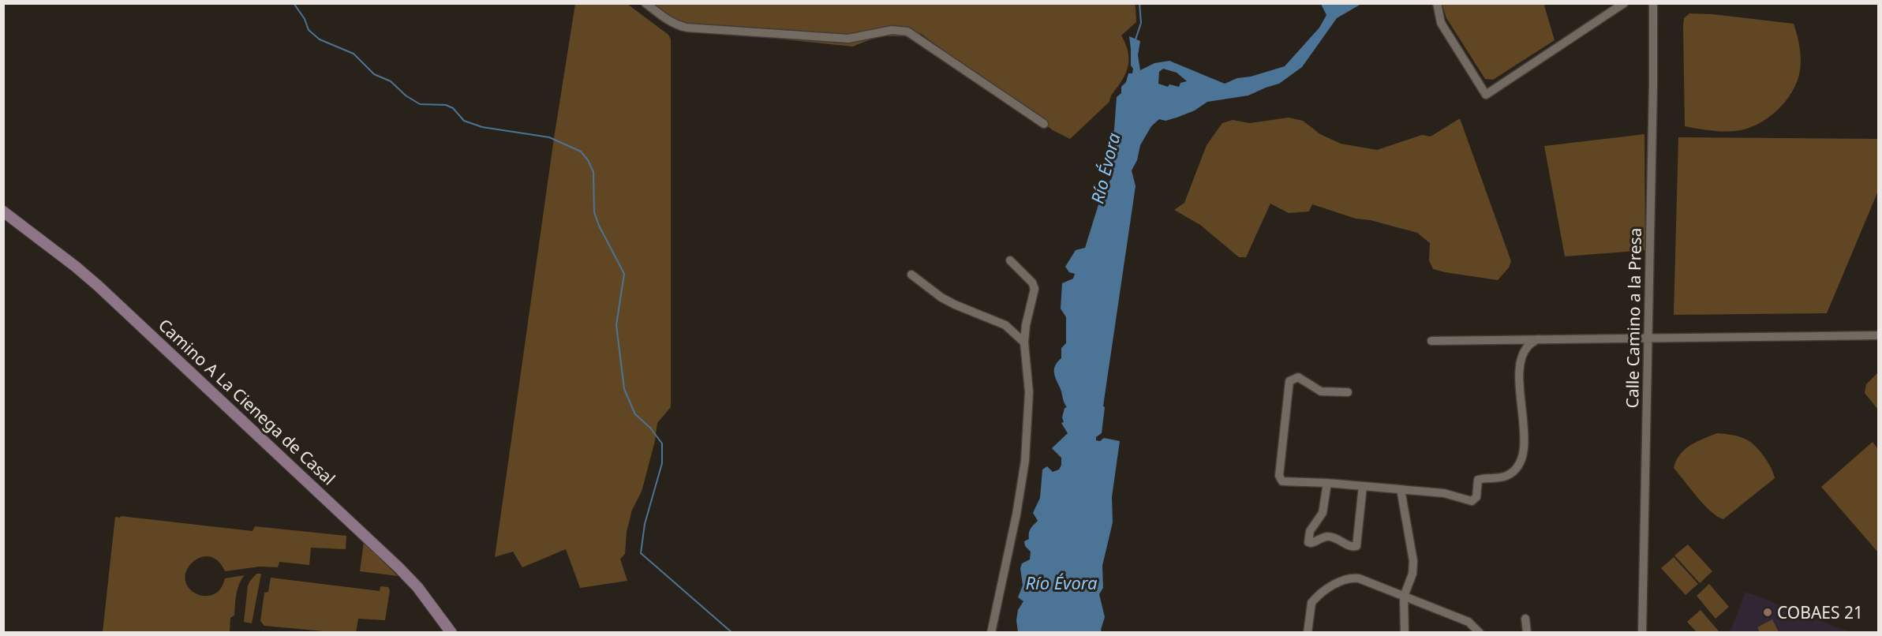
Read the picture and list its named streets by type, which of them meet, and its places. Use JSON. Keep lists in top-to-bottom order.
{
  "streets": {
    "street": ["Calle Camino a la Presa", "Camino A La Cienega de Casal"]
  },
  "water": ["Río Évora"],
  "places": ["COBAES 21"]
}
